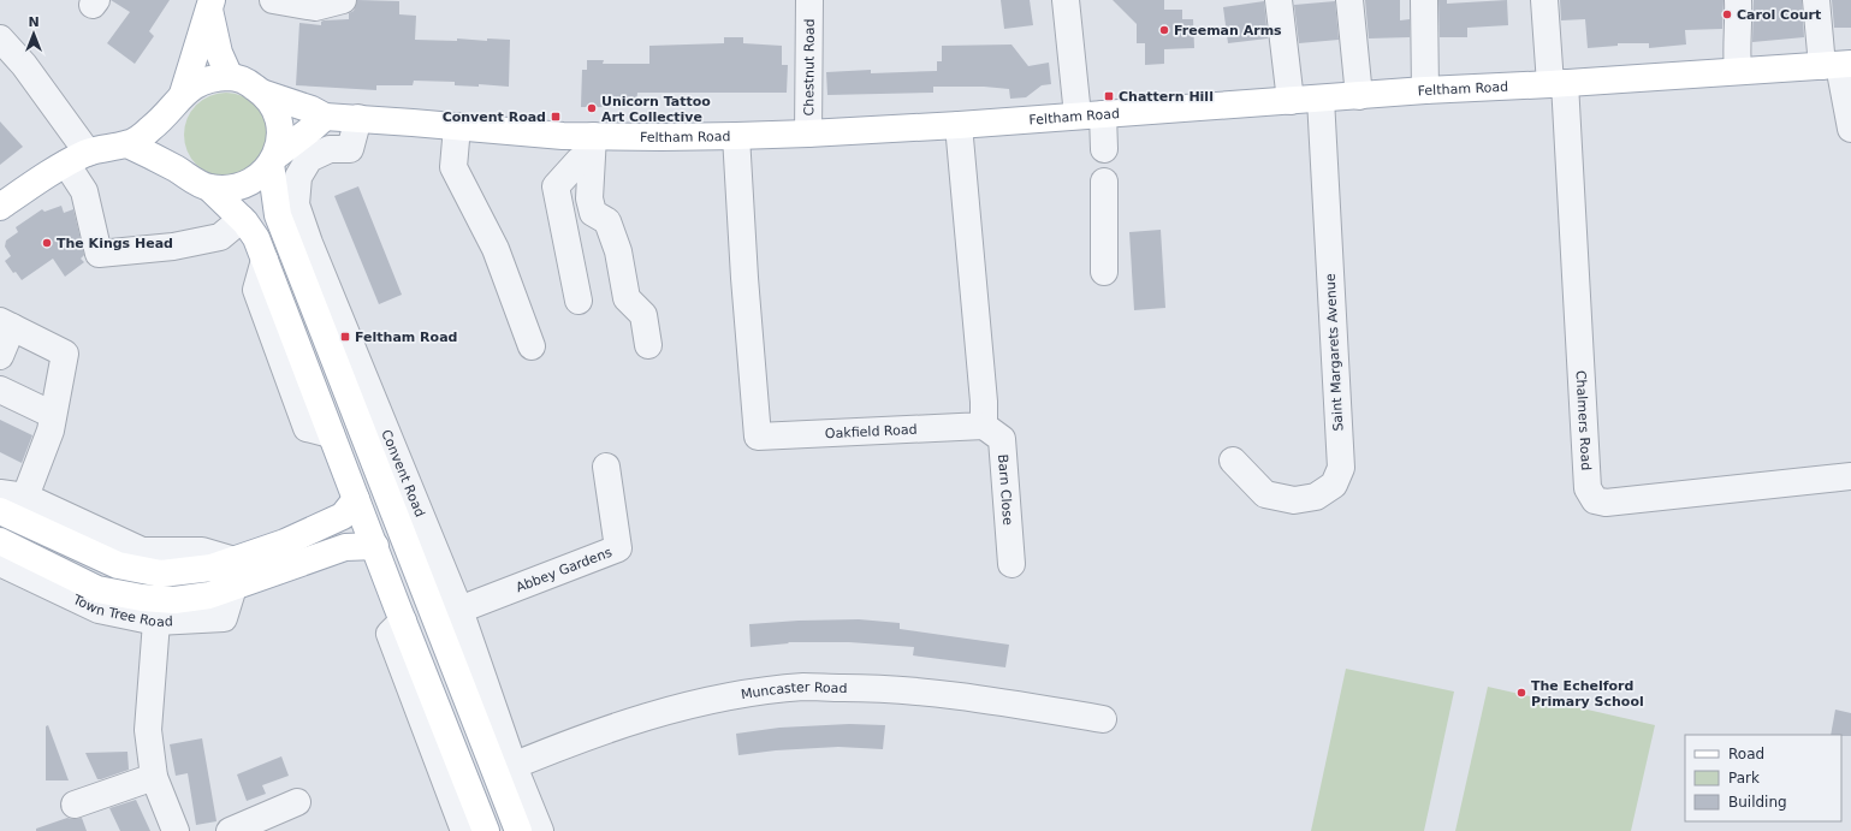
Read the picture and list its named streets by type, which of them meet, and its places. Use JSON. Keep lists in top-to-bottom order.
{
  "streets": {
    "main road": ["Feltham Road", "Convent Road", "Town Tree Road"],
    "street": [
      "Chestnut Road",
      "Saint Margarets Avenue",
      "Chalmers Road",
      "Oakfield Road",
      "Barn Close",
      "Abbey Gardens",
      "Muncaster Road"
    ]
  },
  "crossings": [
    ["Chestnut Road", "Feltham Road"],
    ["Feltham Road", "Saint Margarets Avenue"],
    ["Feltham Road", "Chalmers Road"],
    ["Feltham Road", "Oakfield Road"],
    ["Feltham Road", "Convent Road"],
    ["Oakfield Road", "Barn Close"],
    ["Convent Road", "Abbey Gardens"],
    ["Convent Road", "Muncaster Road"]
  ],
  "places": {
    "other": [
      "Carol Court",
      "Freeman Arms",
      "Unicorn Tattoo Art Collective",
      "The Kings Head",
      "The Echelford Primary School"
    ],
    "transit": ["Chattern Hill", "Convent Road", "Feltham Road"]
  },
  "legend": ["Road", "Park", "Building"],
  "north": "top"
}
